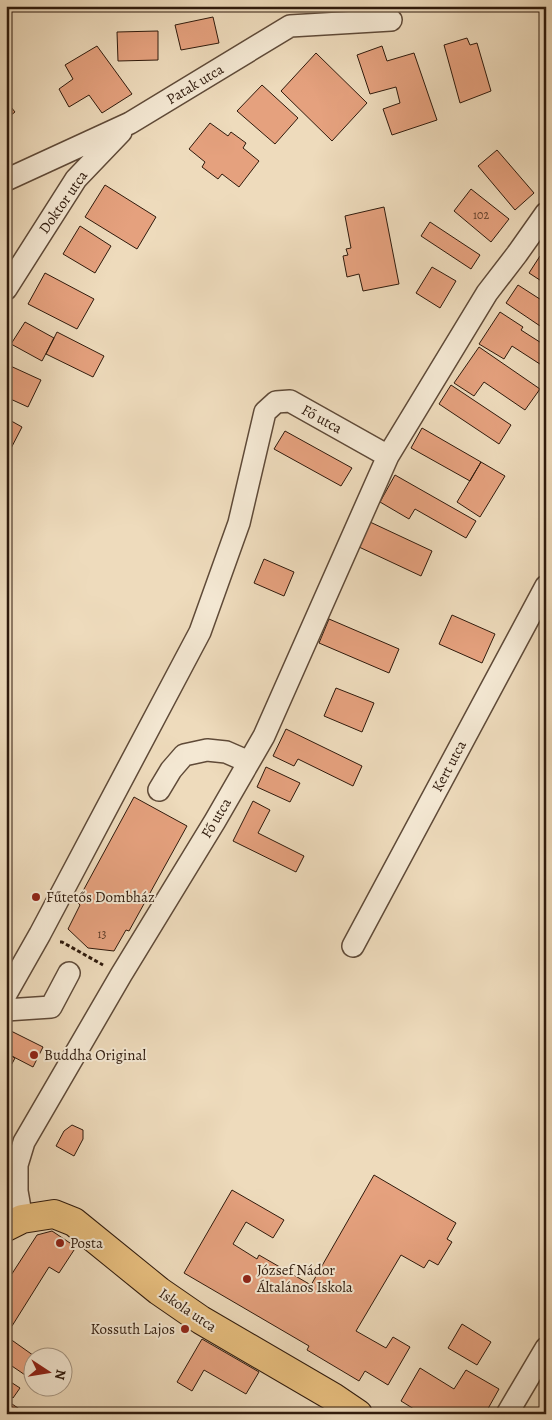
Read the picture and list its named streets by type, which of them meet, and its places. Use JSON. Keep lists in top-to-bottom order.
{
  "streets": {
    "main road": ["Iskola utca"],
    "street": [
      "Patak utca",
      "Doktor utca",
      "Fő utca",
      "Kert utca"
    ]
  },
  "crossings": [
    ["Patak utca", "Doktor utca"],
    ["Fő utca", "Iskola utca"]
  ],
  "places": [
    "Fűtetős Dombház",
    "Buddha Original",
    "Posta",
    "József Nádor Általános Iskola",
    "Kossuth Lajos"
  ],
  "house_numbers": ["102", "13"],
  "north": "right"
}
